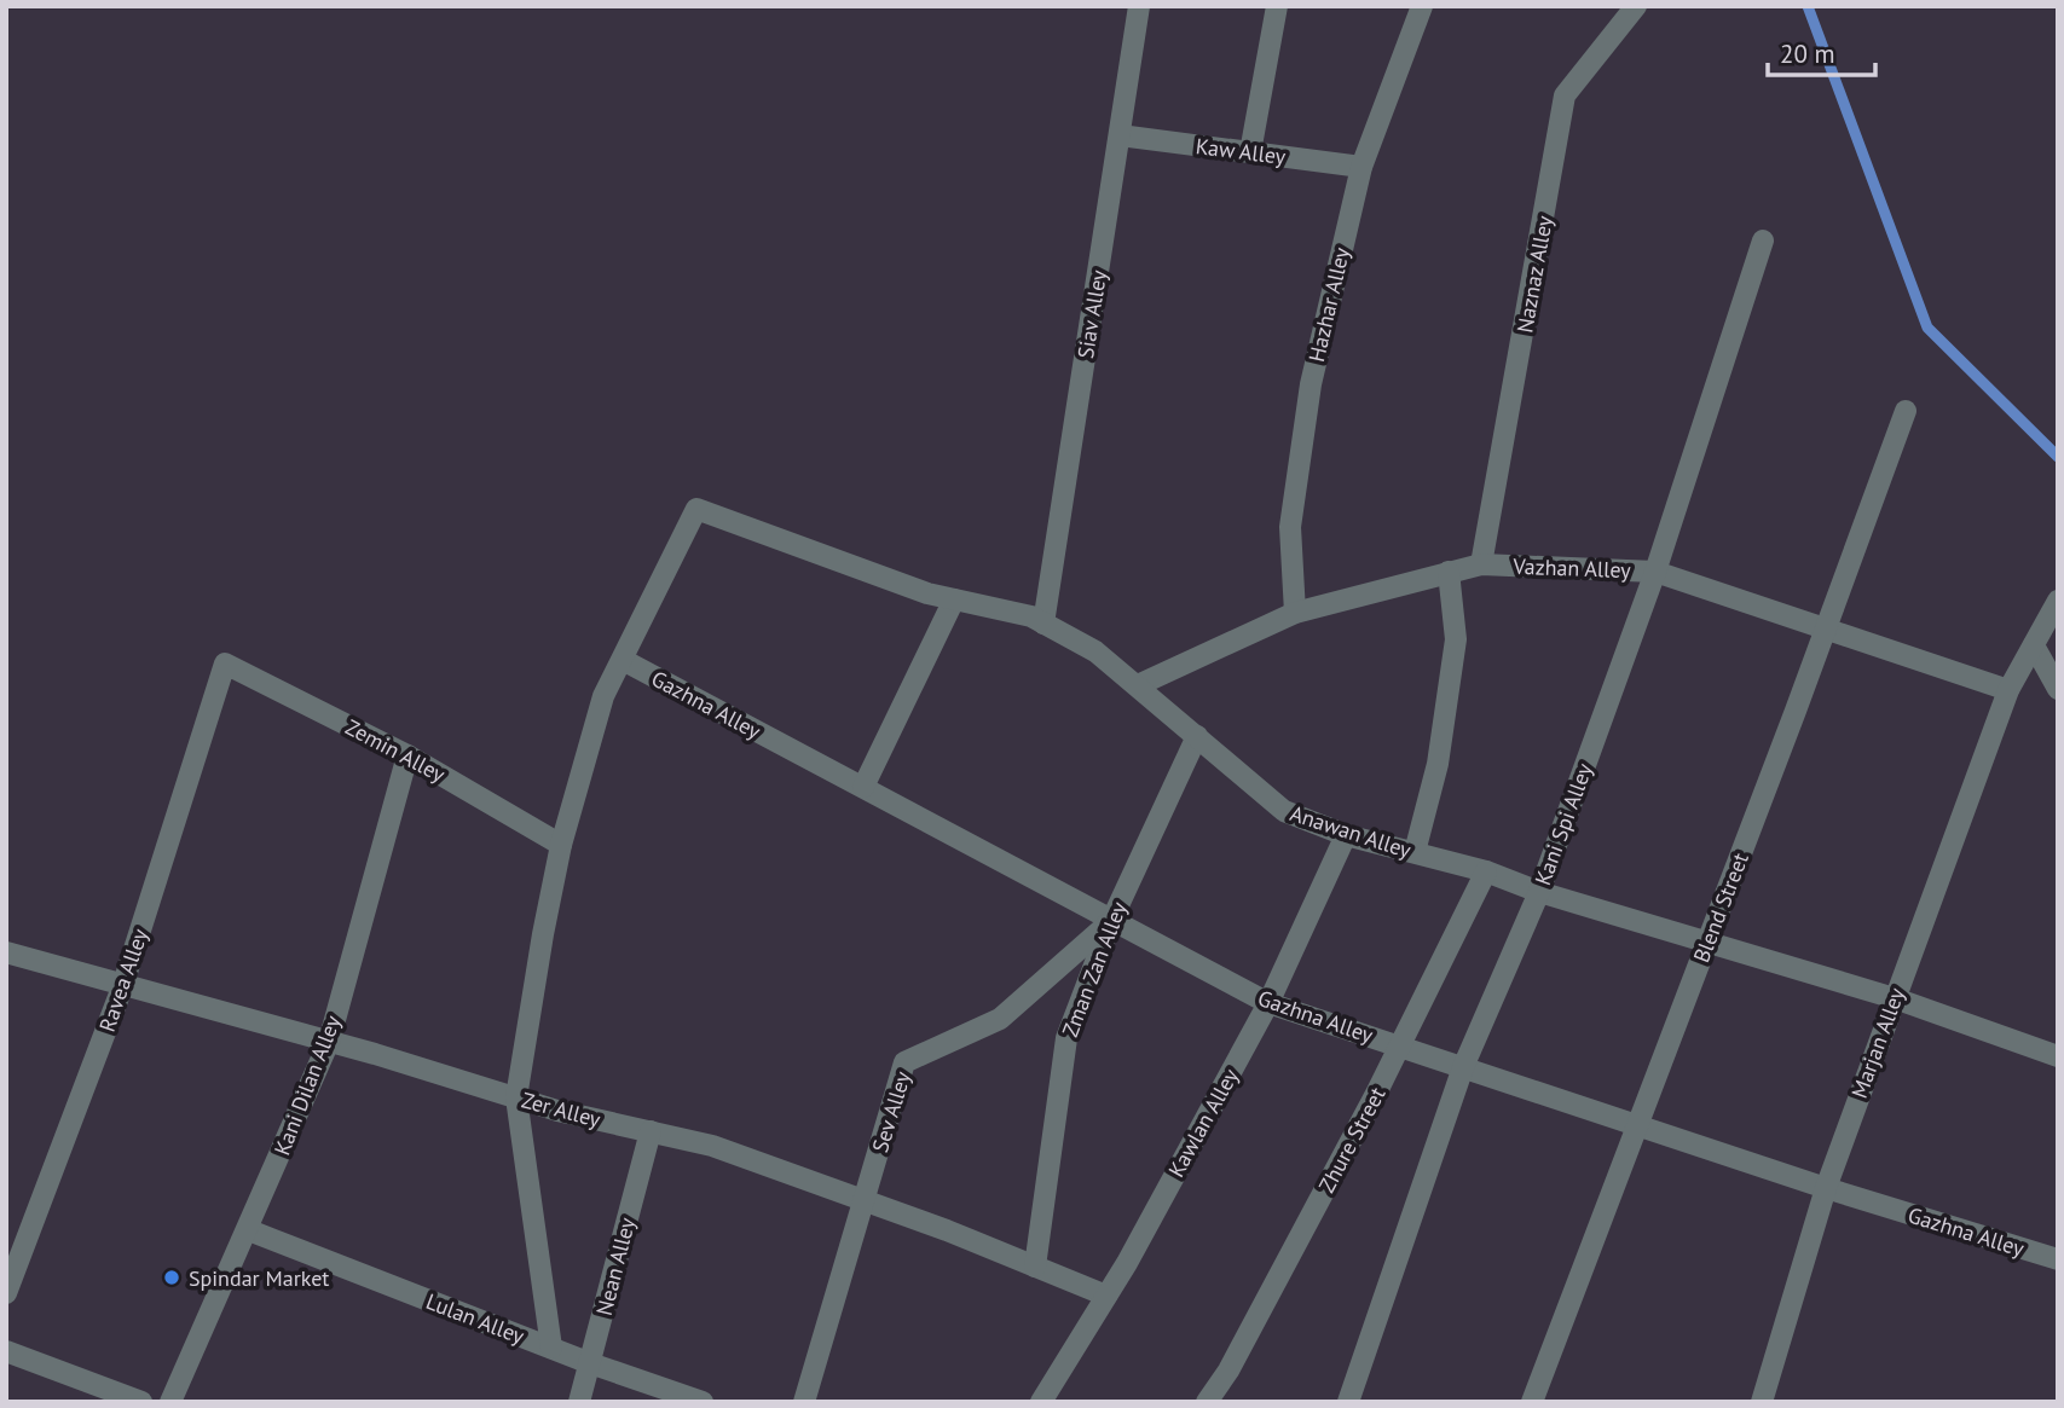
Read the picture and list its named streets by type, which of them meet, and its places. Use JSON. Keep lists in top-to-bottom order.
{
  "streets": {
    "street": [
      "Kaw Alley",
      "Naznaz Alley",
      "Hazhar Alley",
      "Siav Alley",
      "Vazhan Alley",
      "Gazhna Alley",
      "Zemin Alley",
      "Kani Spi Alley",
      "Anawan Alley",
      "Blend Street",
      "Zman Zan Alley",
      "Ravea Alley",
      "Marjan Alley",
      "Kani Dilan Alley",
      "Zer Alley",
      "Sev Alley",
      "Kawlan Alley",
      "Zhure Street",
      "Nean Alley",
      "Lulan Alley"
    ]
  },
  "crossings": [
    ["Kaw Alley", "Hazhar Alley"],
    ["Kaw Alley", "Siav Alley"],
    ["Naznaz Alley", "Vazhan Alley"],
    ["Hazhar Alley", "Vazhan Alley"],
    ["Siav Alley", "Anawan Alley"],
    ["Vazhan Alley", "Kani Spi Alley"],
    ["Vazhan Alley", "Anawan Alley"],
    ["Vazhan Alley", "Blend Street"],
    ["Vazhan Alley", "Marjan Alley"],
    ["Gazhna Alley", "Kani Spi Alley"],
    ["Gazhna Alley", "Anawan Alley"],
    ["Gazhna Alley", "Blend Street"],
    ["Gazhna Alley", "Zman Zan Alley"],
    ["Gazhna Alley", "Marjan Alley"],
    ["Gazhna Alley", "Sev Alley"],
    ["Gazhna Alley", "Kawlan Alley"],
    ["Gazhna Alley", "Zhure Street"],
    ["Zemin Alley", "Ravea Alley"],
    ["Zemin Alley", "Kani Dilan Alley"],
    ["Kani Spi Alley", "Anawan Alley"],
    ["Anawan Alley", "Blend Street"],
    ["Anawan Alley", "Zman Zan Alley"],
    ["Anawan Alley", "Marjan Alley"],
    ["Anawan Alley", "Kawlan Alley"],
    ["Anawan Alley", "Zhure Street"],
    ["Zman Zan Alley", "Zer Alley"],
    ["Zman Zan Alley", "Sev Alley"],
    ["Ravea Alley", "Zer Alley"],
    ["Kani Dilan Alley", "Zer Alley"],
    ["Kani Dilan Alley", "Lulan Alley"],
    ["Zer Alley", "Sev Alley"],
    ["Zer Alley", "Kawlan Alley"],
    ["Zer Alley", "Nean Alley"],
    ["Nean Alley", "Lulan Alley"]
  ],
  "places": ["Spindar Market"],
  "scale_bar": "20 m"
}
